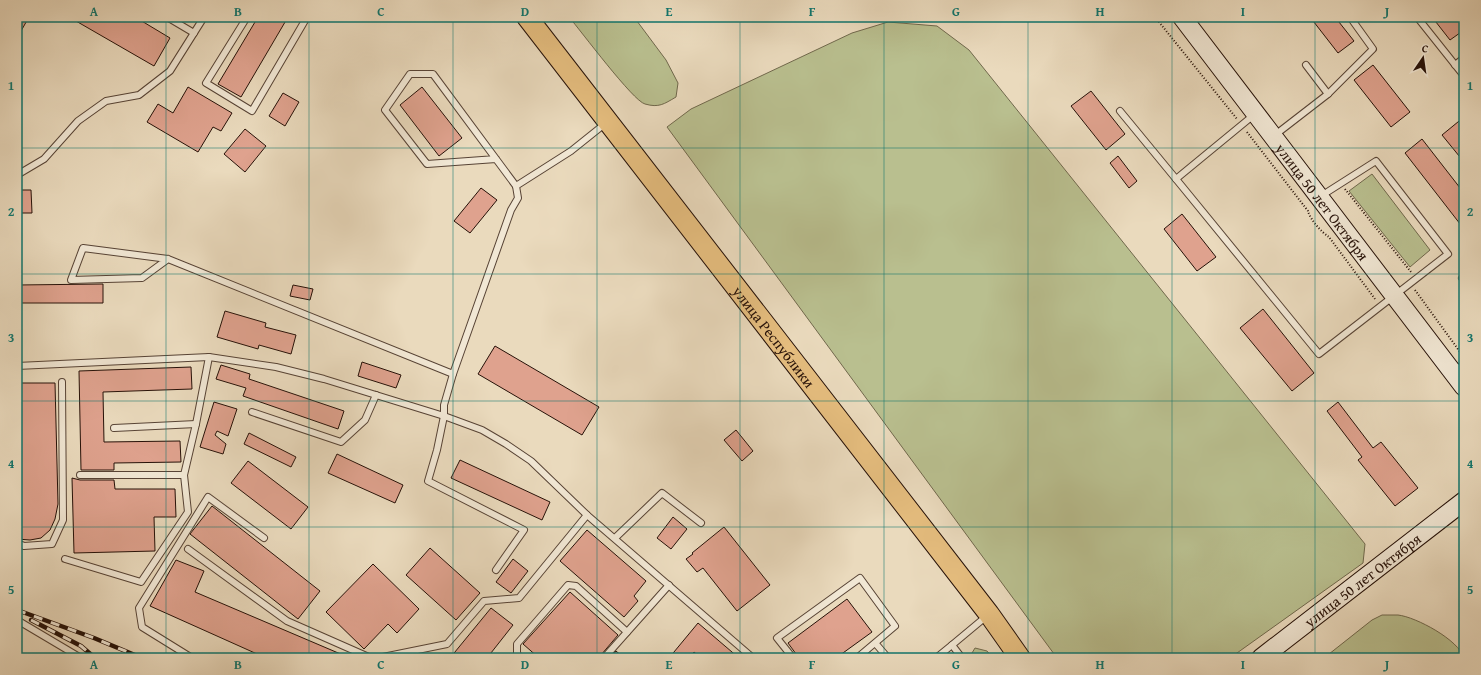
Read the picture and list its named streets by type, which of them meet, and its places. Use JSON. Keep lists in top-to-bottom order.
{
  "streets": {
    "main road": ["улица 50 лет Октября", "улица Республики"]
  },
  "north": "top",
  "grid": {
    "columns": [
      "A",
      "B",
      "C",
      "D",
      "E",
      "F",
      "G",
      "H",
      "I",
      "J"
    ],
    "rows": [
      "1",
      "2",
      "3",
      "4",
      "5"
    ]
  }
}
